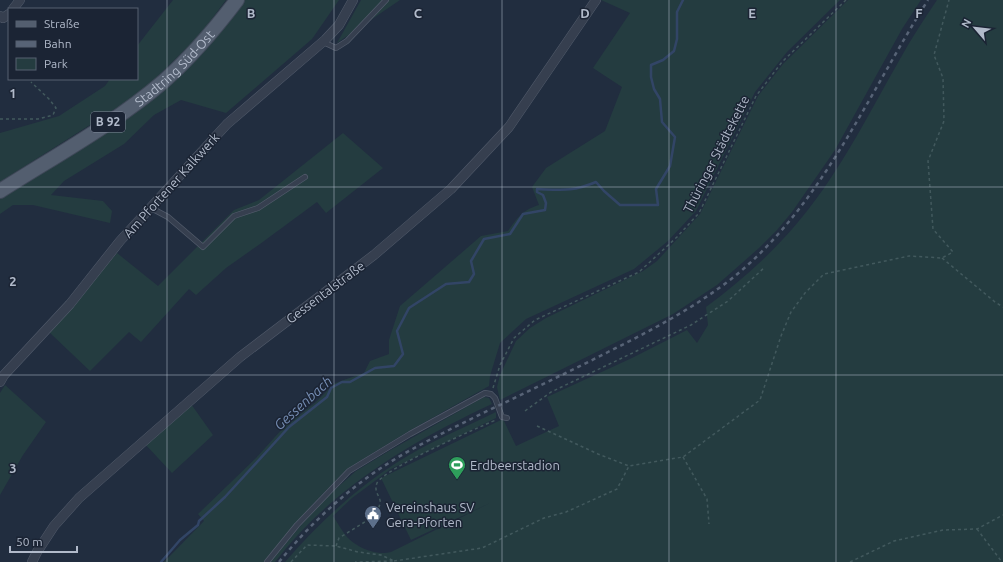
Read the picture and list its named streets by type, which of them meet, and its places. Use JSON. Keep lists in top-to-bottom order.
{
  "streets": {
    "main road": ["Stadtring Süd-Ost", "B 92"],
    "street": ["Am Pfortener Kalkwerk", "Gessentalstraße"],
    "path": ["Thüringer Städtekette"]
  },
  "water": ["Gessenbach"],
  "places": {
    "sports": ["Erdbeerstadion"],
    "public building": ["Vereinshaus SV Gera-Pforten"]
  },
  "legend": ["Straße", "Bahn", "Park"],
  "scale_bar": "50 m",
  "north": "top left",
  "grid": {
    "columns": [
      "B",
      "C",
      "D",
      "E",
      "F"
    ],
    "rows": ["1", "2", "3"]
  }
}
